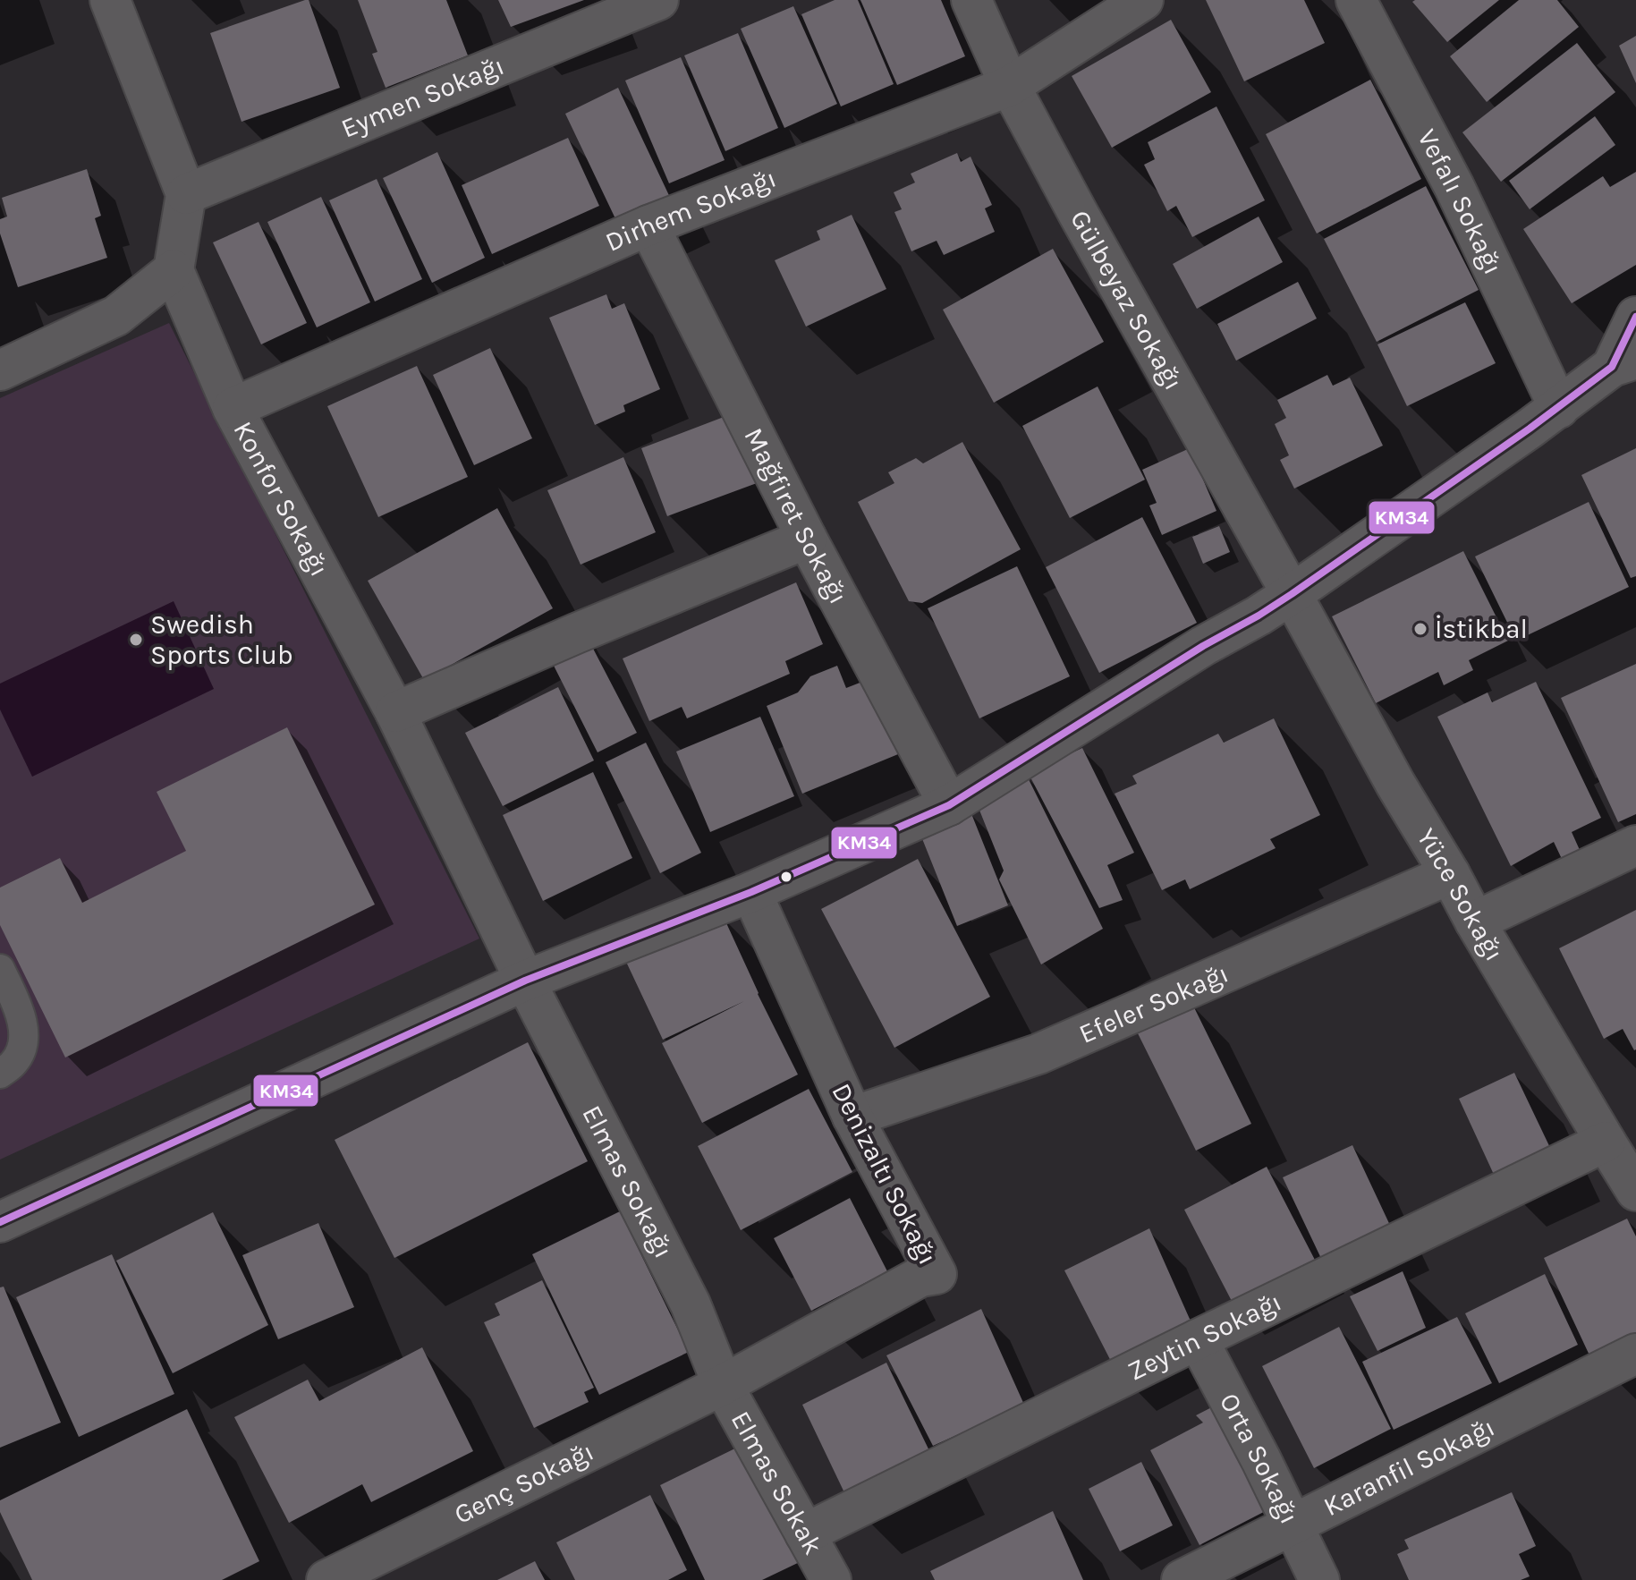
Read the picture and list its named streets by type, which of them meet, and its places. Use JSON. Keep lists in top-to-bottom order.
{
  "streets": {
    "street": [
      "Eymen Sokağı",
      "Vefalı Sokağı",
      "Dirhem Sokağı",
      "Gülbeyaz Sokağı",
      "Konfor Sokağı",
      "Mağfiret Sokağı",
      "Yüce Sokağı",
      "Efeler Sokağı",
      "Denizaltı Sokağı",
      "Elmas Sokağı",
      "Zeytin Sokağı",
      "Orta Sokağı",
      "Karanfil Sokağı",
      "Genç Sokağı",
      "Elmas Sokak"
    ]
  },
  "crossings": [
    ["Dirhem Sokağı", "Gülbeyaz Sokağı"],
    ["Dirhem Sokağı", "Konfor Sokağı"],
    ["Dirhem Sokağı", "Mağfiret Sokağı"],
    ["Gülbeyaz Sokağı", "Yüce Sokağı"],
    ["Konfor Sokağı", "Elmas Sokağı"],
    ["Yüce Sokağı", "Efeler Sokağı"],
    ["Yüce Sokağı", "Zeytin Sokağı"],
    ["Efeler Sokağı", "Denizaltı Sokağı"],
    ["Denizaltı Sokağı", "Elmas Sokağı"],
    ["Denizaltı Sokağı", "Genç Sokağı"],
    ["Denizaltı Sokağı", "Elmas Sokak"],
    ["Elmas Sokağı", "Genç Sokağı"],
    ["Elmas Sokağı", "Elmas Sokak"],
    ["Zeytin Sokağı", "Orta Sokağı"],
    ["Zeytin Sokağı", "Elmas Sokak"],
    ["Orta Sokağı", "Karanfil Sokağı"],
    ["Genç Sokağı", "Elmas Sokak"]
  ],
  "places": ["İstikbal", "Swedish Sports Club"],
  "lines": ["transit line KM34"]
}
